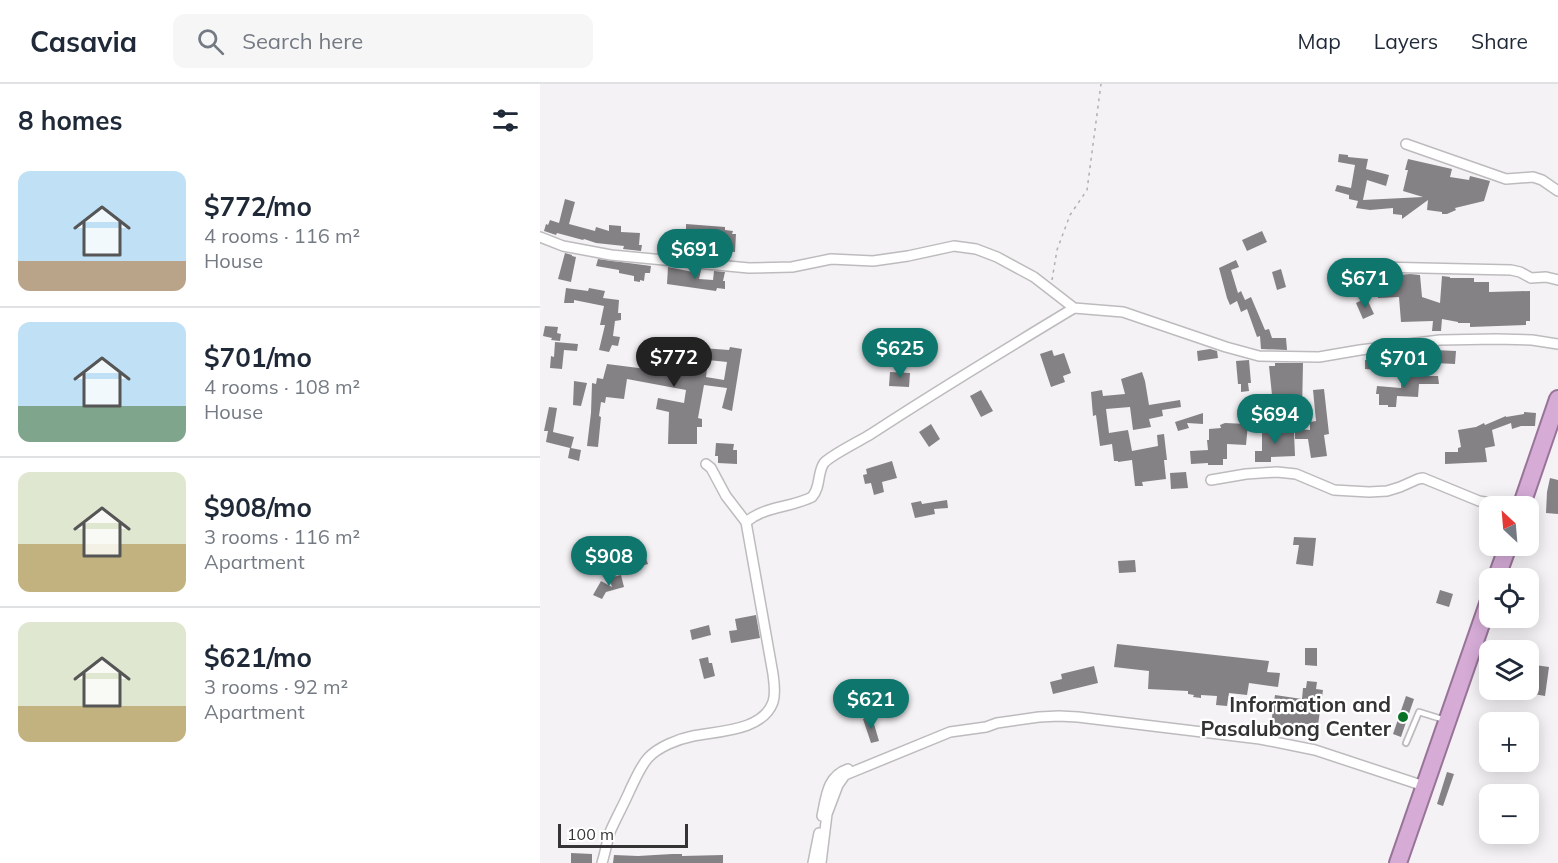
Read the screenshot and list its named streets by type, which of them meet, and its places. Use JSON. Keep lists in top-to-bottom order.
{
  "places": ["Information and Pasalubong Center"],
  "scale_bar": "100 m",
  "north": "top left",
  "page": {
    "header": "Casavia",
    "search": "Search here",
    "nav": ["Map", "Layers", "Share"],
    "heading": "8 homes",
    "list": [
      {
        "name": "$772/mo",
        "note": "4 rooms · 116 m² · House"
      },
      {
        "name": "$701/mo",
        "note": "4 rooms · 108 m² · House"
      },
      {
        "name": "$908/mo",
        "note": "3 rooms · 116 m² · Apartment"
      },
      {
        "name": "$621/mo",
        "note": "3 rooms · 92 m² · Apartment"
      }
    ],
    "price": [
      "$691",
      "$671",
      "$625",
      "$772",
      "$701",
      "$694",
      "$908",
      "$621"
    ],
    "map_buttons": ["+", "−"],
    "scale": "100 m"
  }
}
